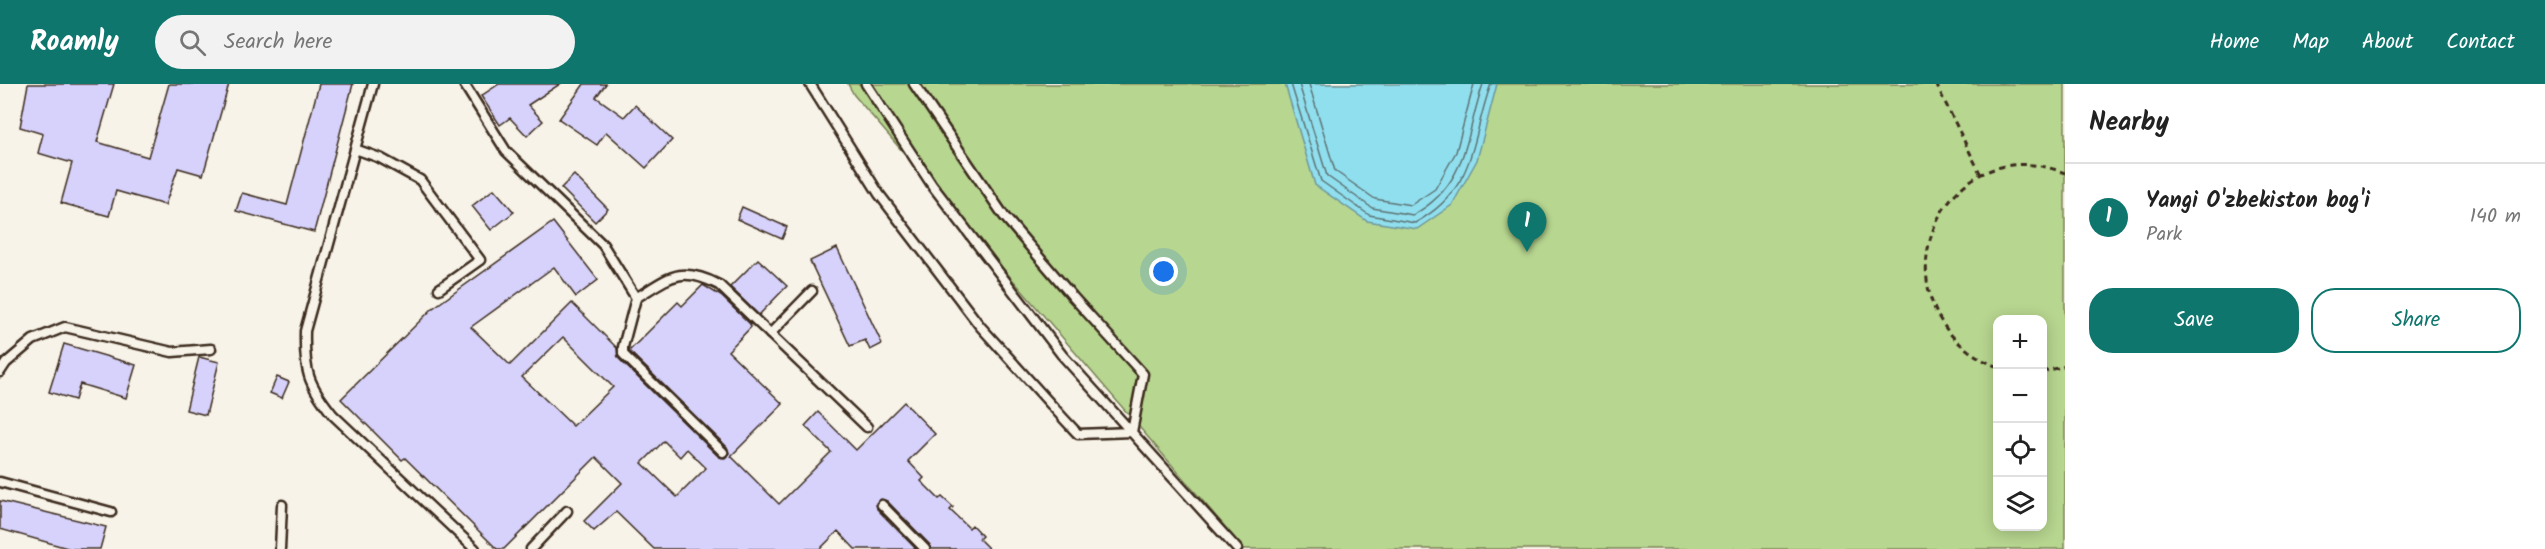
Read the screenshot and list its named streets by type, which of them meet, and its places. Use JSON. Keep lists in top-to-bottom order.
{
  "page": {
    "header": "Roamly",
    "search": "Search here",
    "nav": [
      "Home",
      "Map",
      "About",
      "Contact"
    ],
    "heading": "Nearby",
    "list": [
      {
        "mark": "1",
        "name": "Yangi O'zbekiston bog'i",
        "note": "Park",
        "value": "140 m"
      }
    ],
    "pins": "1",
    "buttons": ["Save", "Share"],
    "map_buttons": ["+", "−"]
  }
}
